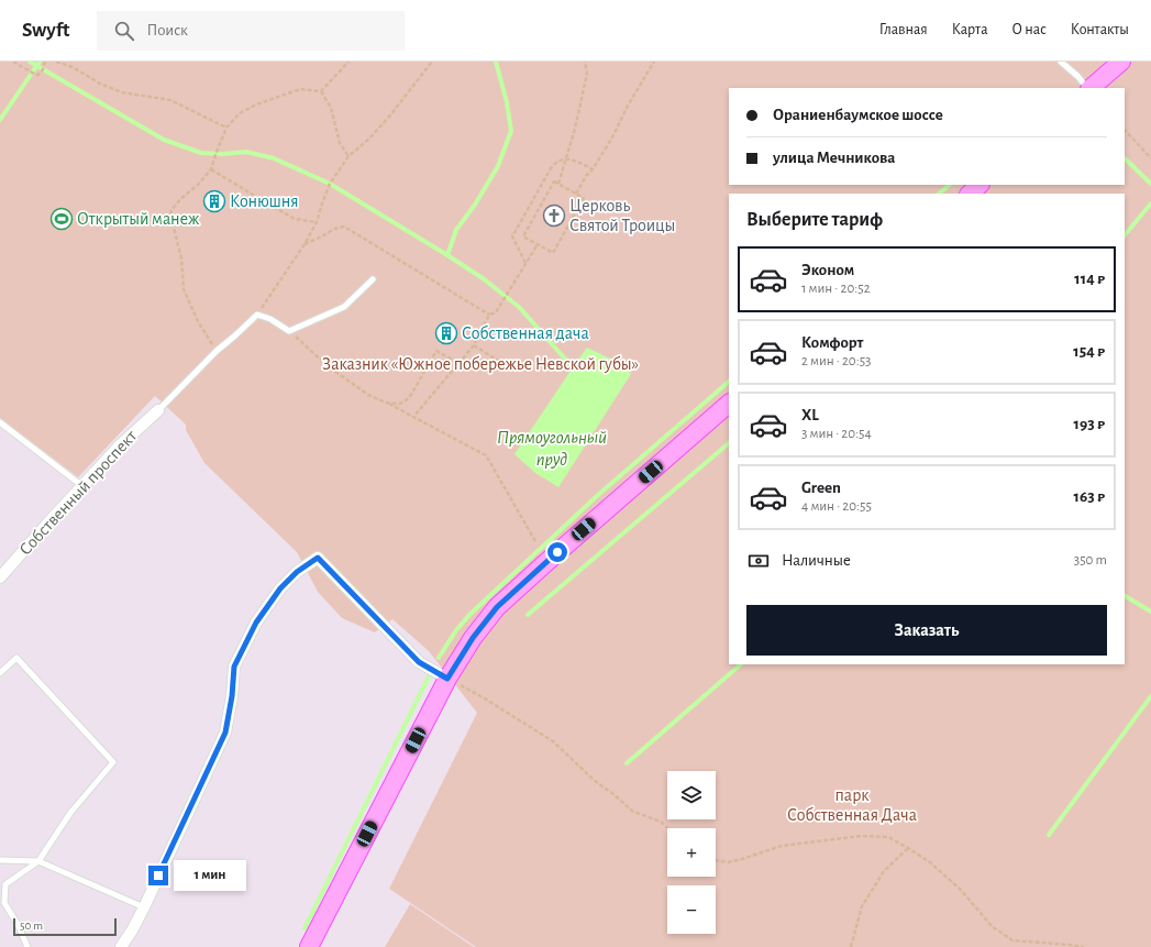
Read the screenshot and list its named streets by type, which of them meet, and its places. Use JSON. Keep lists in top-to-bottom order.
{
  "streets": {
    "street": ["Собственный проспект"]
  },
  "water": ["Прямоугольный пруд"],
  "parks": ["Заказник «Южное побережье Невской губы»", "парк Собственная Дача"],
  "places": {
    "building": ["Конюшня", "Собственная дача"],
    "church": ["Церковь Святой Троицы"],
    "sports": ["Открытый манеж"]
  },
  "scale_bar": "50 m",
  "page": {
    "header": "Swyft",
    "search": "Поиск",
    "nav": [
      "Главная",
      "Карта",
      "О нас",
      "Контакты"
    ],
    "banner": ["Ораниенбаумское шоссе", "улица Мечникова"],
    "heading": "Выберите тариф",
    "list": [
      {
        "name": "Эконом",
        "note": "1 мин · 20:52",
        "value": "114 ₽"
      },
      {
        "name": "Комфорт",
        "note": "2 мин · 20:53",
        "value": "154 ₽"
      },
      {
        "name": "XL",
        "note": "3 мин · 20:54",
        "value": "193 ₽"
      },
      {
        "name": "Green",
        "note": "4 мин · 20:55",
        "value": "163 ₽"
      }
    ],
    "pay": ["Наличные", "350 m"],
    "buttons": "Заказать",
    "map_buttons": ["+", "−"],
    "bubble": "1 мин",
    "scale": "50 m"
  }
}
